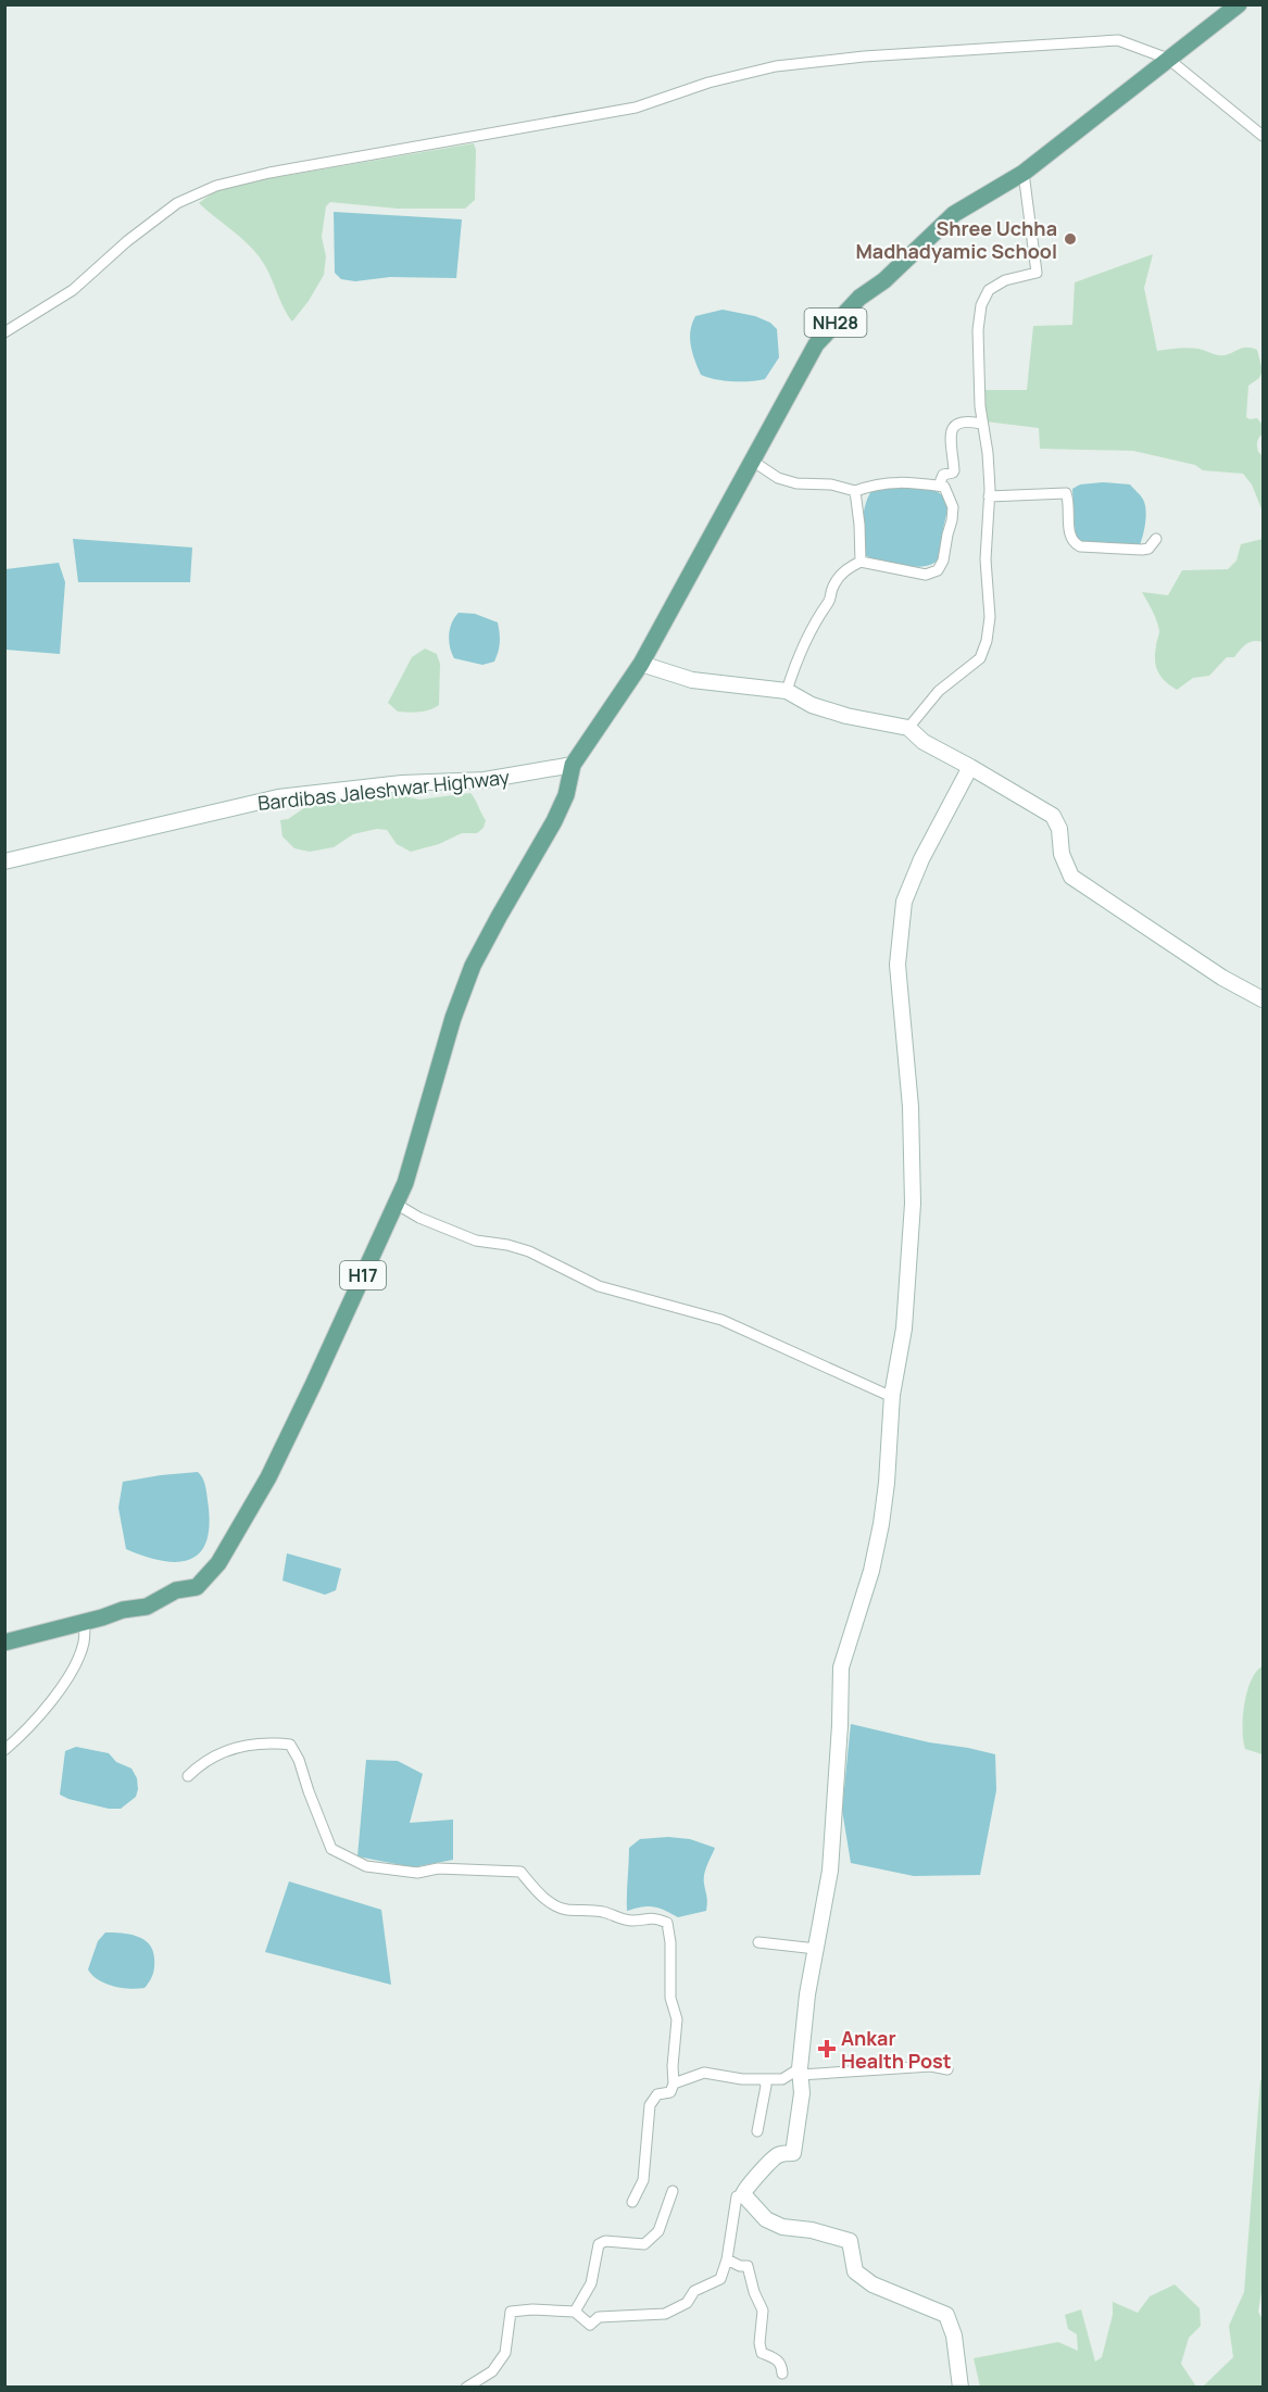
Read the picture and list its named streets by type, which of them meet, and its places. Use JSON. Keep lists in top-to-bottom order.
{
  "streets": {
    "main road": ["NH28", "H17"],
    "street": ["Bardibas Jaleshwar Highway"]
  },
  "crossings": [
    ["NH28", "Bardibas Jaleshwar Highway"],
    ["NH28", "H17"],
    ["Bardibas Jaleshwar Highway", "H17"]
  ],
  "places": {
    "other": ["Shree Uchha Madhadyamic School"],
    "health": ["Ankar Health Post"]
  }
}
